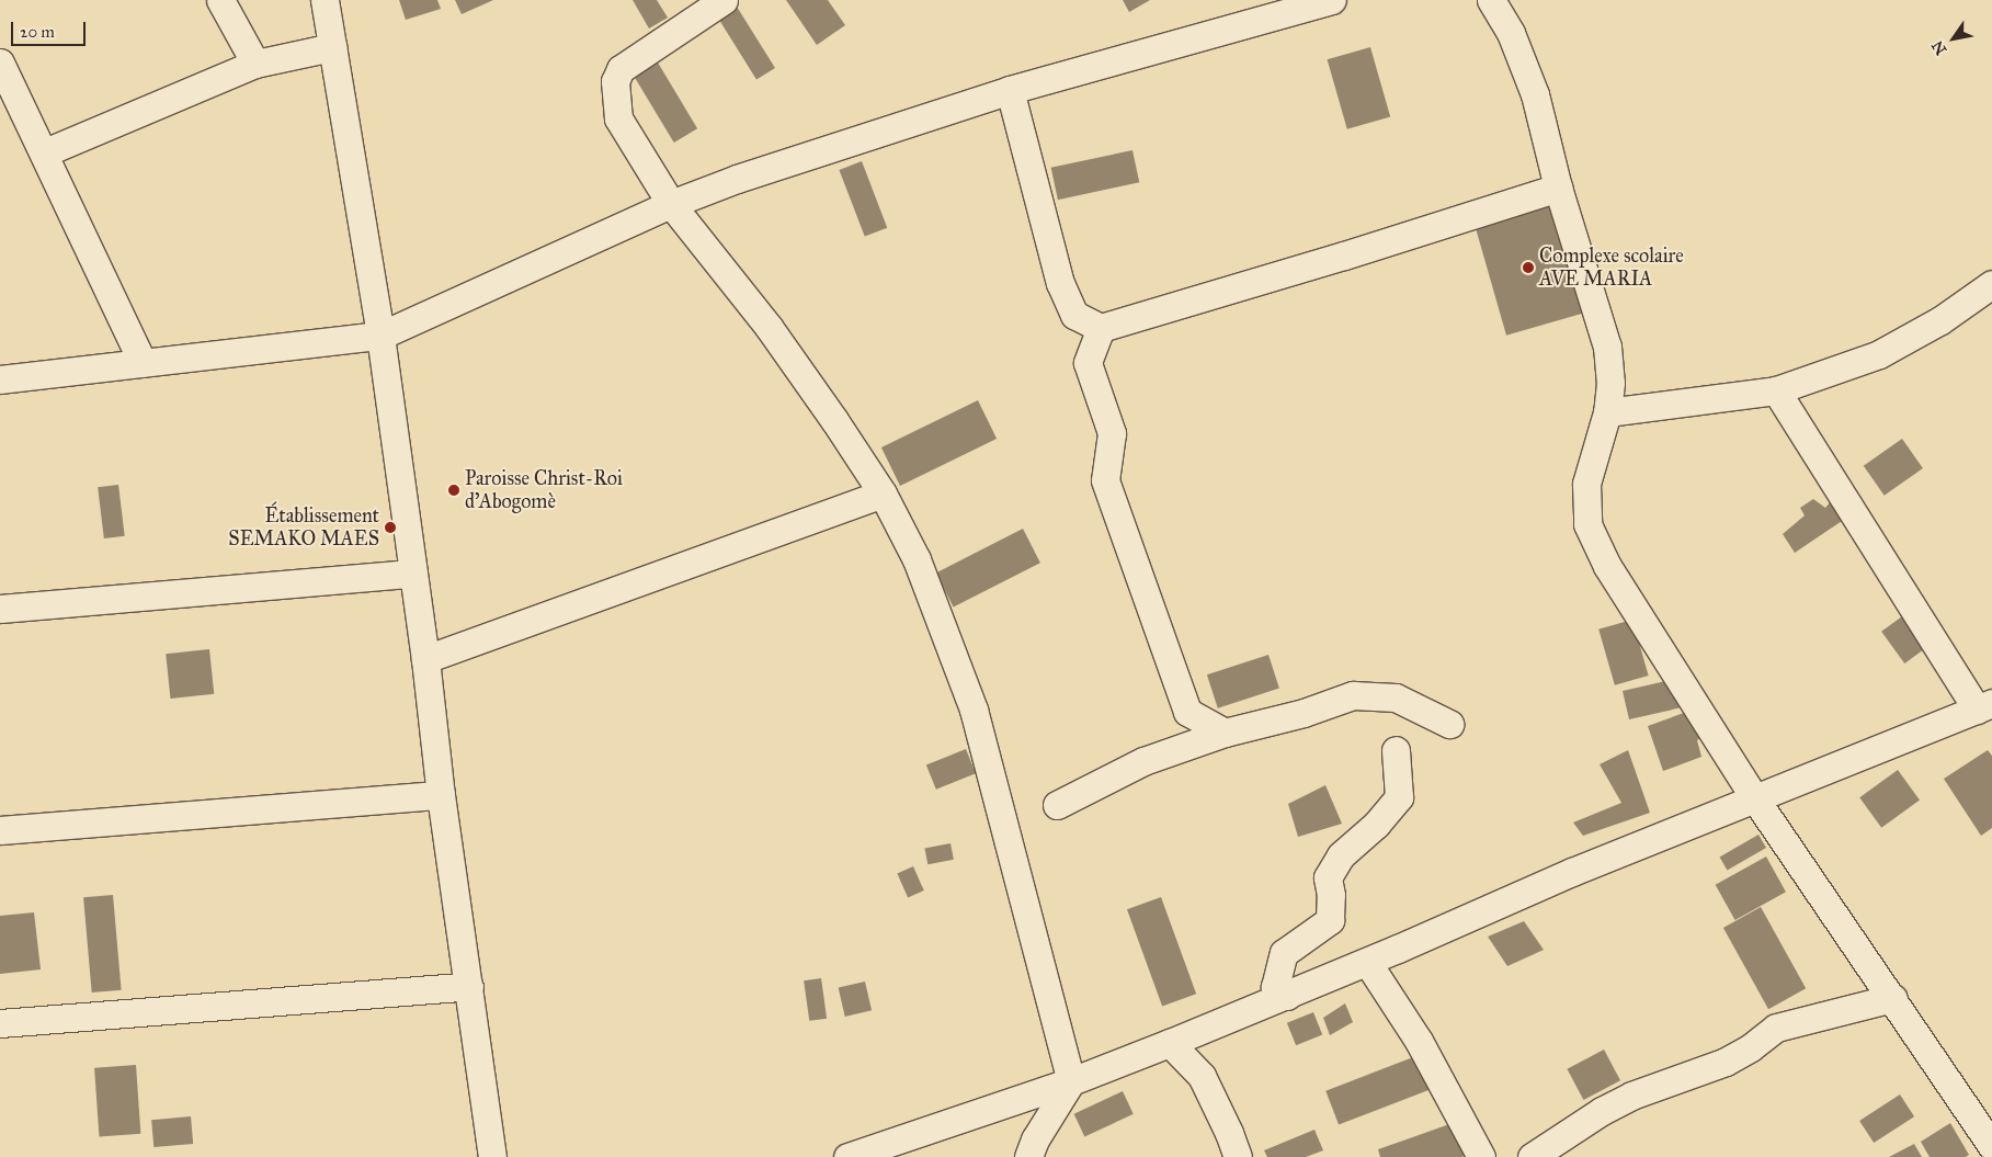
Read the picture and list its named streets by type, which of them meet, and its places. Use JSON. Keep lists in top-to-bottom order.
{
  "places": ["Complexe scolaire AVE MARIA", "Paroisse Christ-Roi d'Abogomè", "Établissement SEMAKO MAES"],
  "scale_bar": "20 m",
  "north": "bottom left"
}
